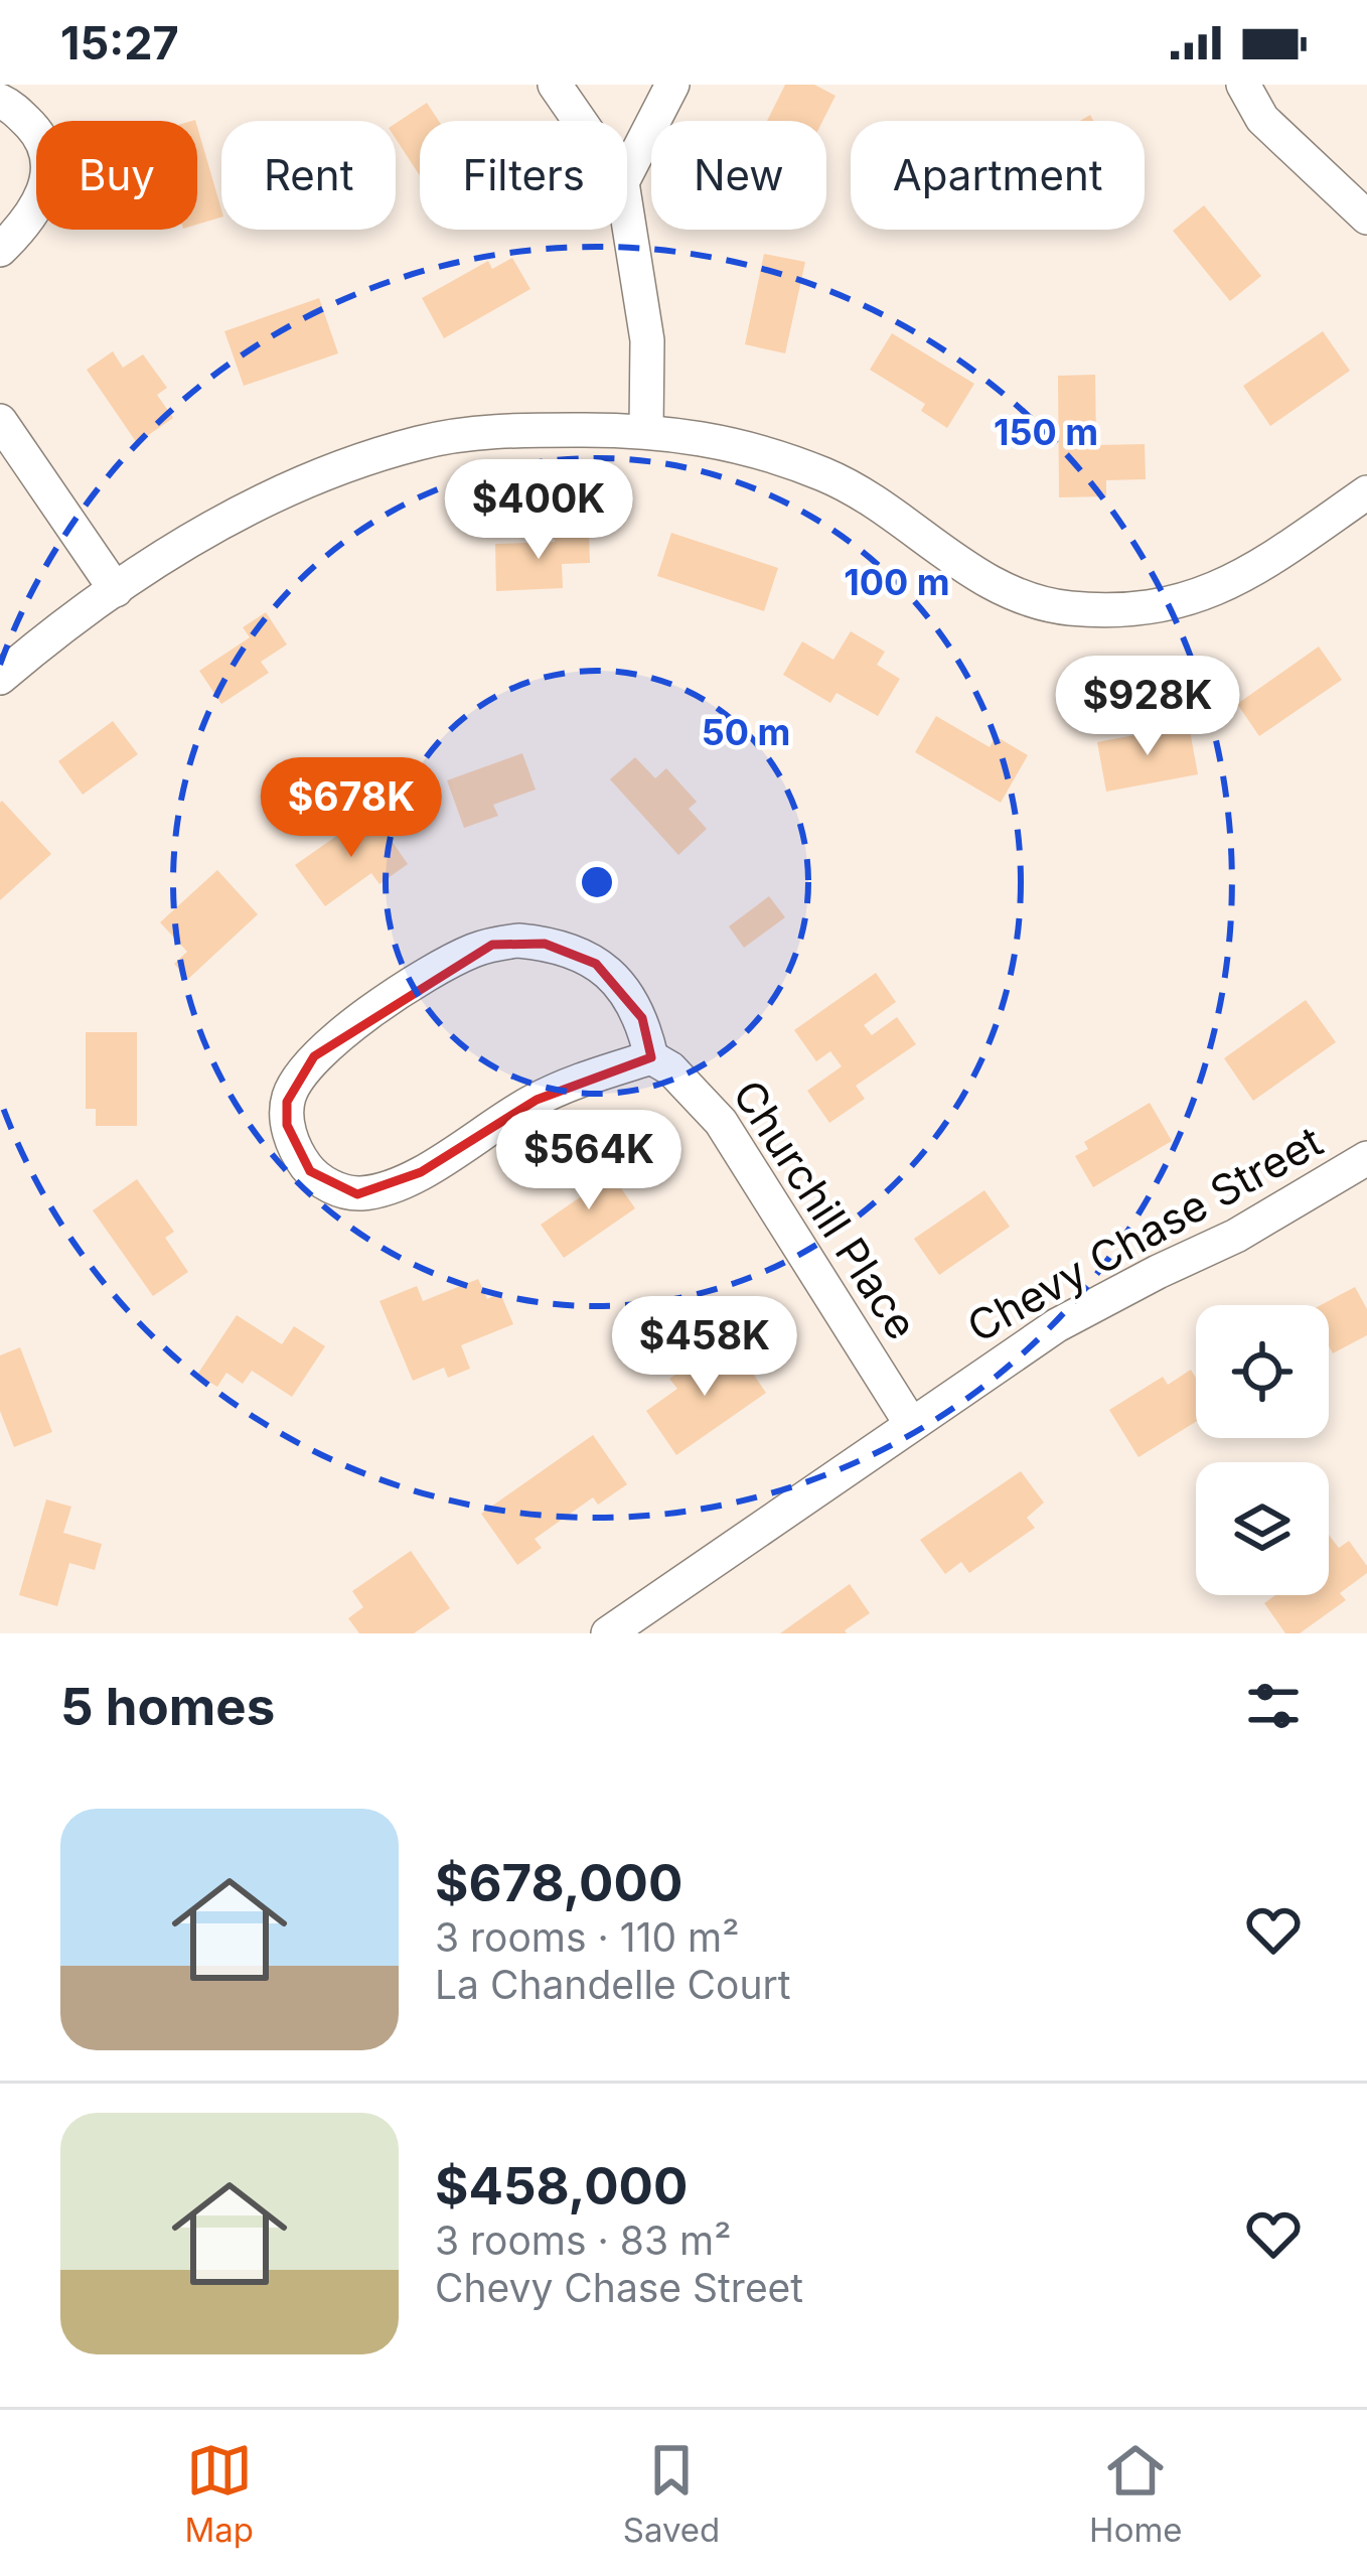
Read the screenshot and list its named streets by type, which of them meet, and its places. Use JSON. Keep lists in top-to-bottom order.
{
  "streets": {
    "street": ["Churchill Place", "Chevy Chase Street"]
  },
  "crossings": [
    ["Churchill Place", "Chevy Chase Street"]
  ],
  "page": {
    "status": "15:27",
    "chip": [
      "Buy",
      "Rent",
      "Filters",
      "New",
      "Apartment"
    ],
    "price": [
      "$400K",
      "$928K",
      "$678K",
      "$564K",
      "$458K"
    ],
    "heading": "5 homes",
    "list": [
      {
        "name": "$678,000",
        "note": "3 rooms · 110 m² · La Chandelle Court"
      },
      {
        "name": "$458,000",
        "note": "3 rooms · 83 m² · Chevy Chase Street"
      }
    ],
    "tabs": ["Map", "Saved", "Home"]
  },
  "rings": ["150 m", "100 m", "50 m"]
}
